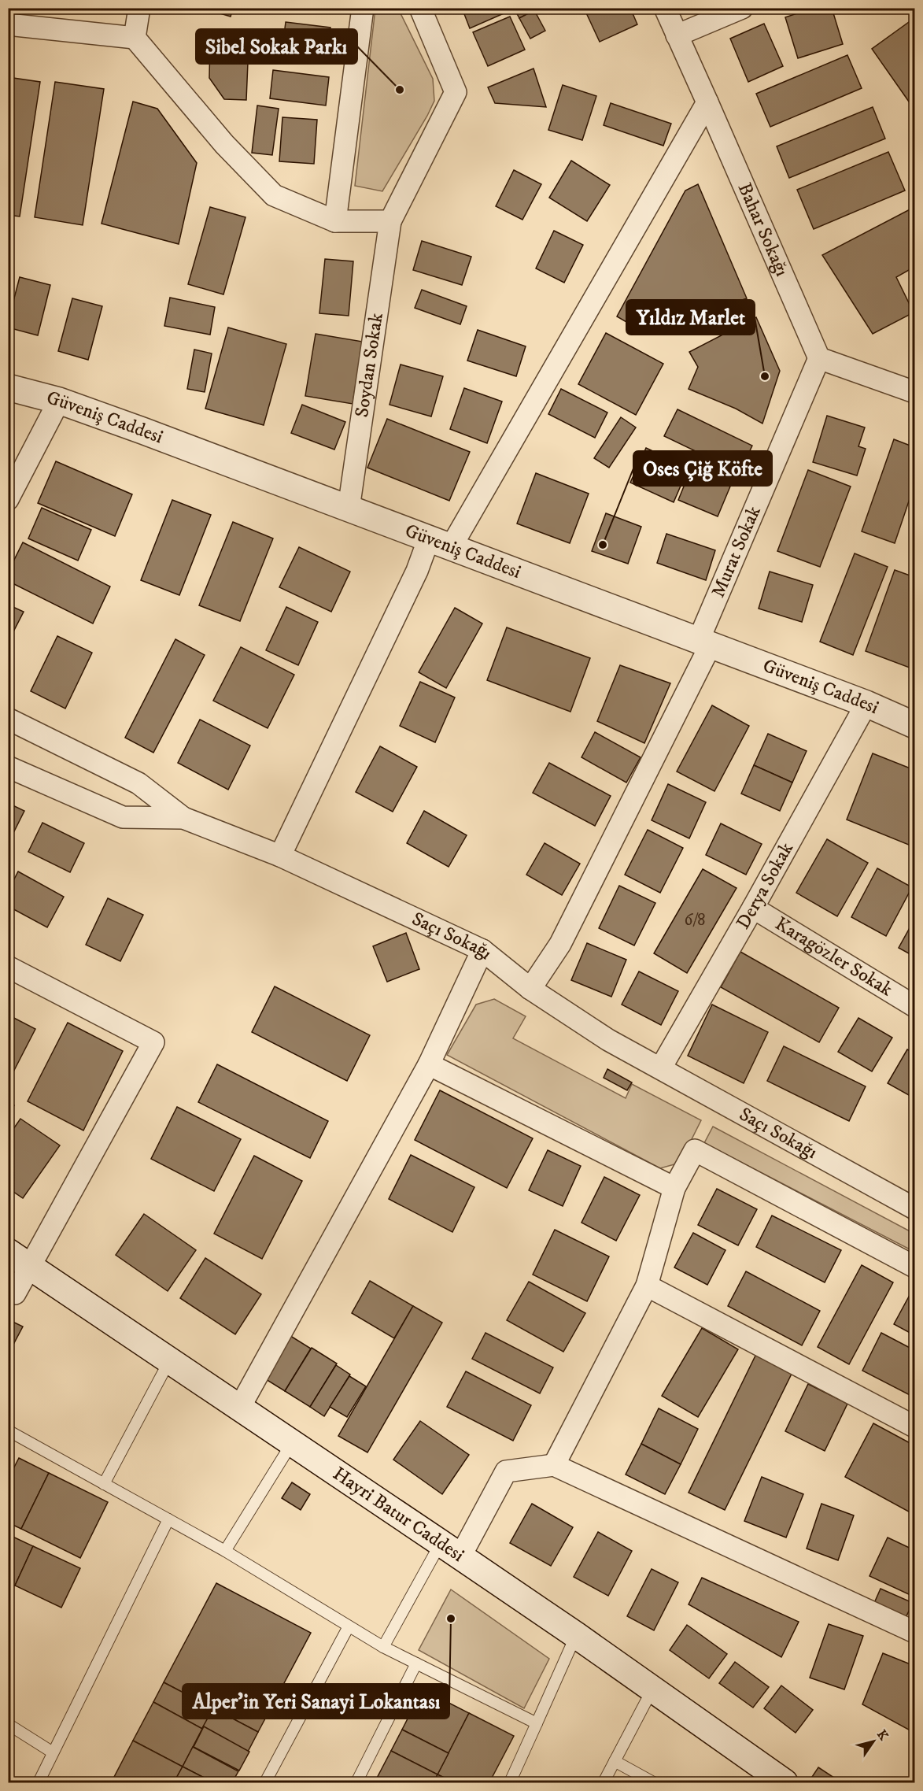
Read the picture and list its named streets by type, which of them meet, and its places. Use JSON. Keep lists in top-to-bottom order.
{
  "streets": {
    "street": [
      "Bahar Sokağı",
      "Soydan Sokak",
      "Güveniş Caddesi",
      "Murat Sokak",
      "Derya Sokak",
      "Saçı Sokağı",
      "Karagözler Sokak",
      "Hayri Batur Caddesi"
    ]
  },
  "crossings": [
    ["Bahar Sokağı", "Murat Sokak"],
    ["Soydan Sokak", "Güveniş Caddesi"],
    ["Güveniş Caddesi", "Murat Sokak"],
    ["Güveniş Caddesi", "Derya Sokak"],
    ["Murat Sokak", "Saçı Sokağı"],
    ["Derya Sokak", "Saçı Sokağı"],
    ["Derya Sokak", "Karagözler Sokak"]
  ],
  "places": [
    "Sibel Sokak Parkı",
    "Yıldız Marlet",
    "Oses Çiğ Köfte",
    "Alper'in Yeri Sanayi Lokantası"
  ],
  "house_numbers": ["6/8"],
  "north": "top right"
}
